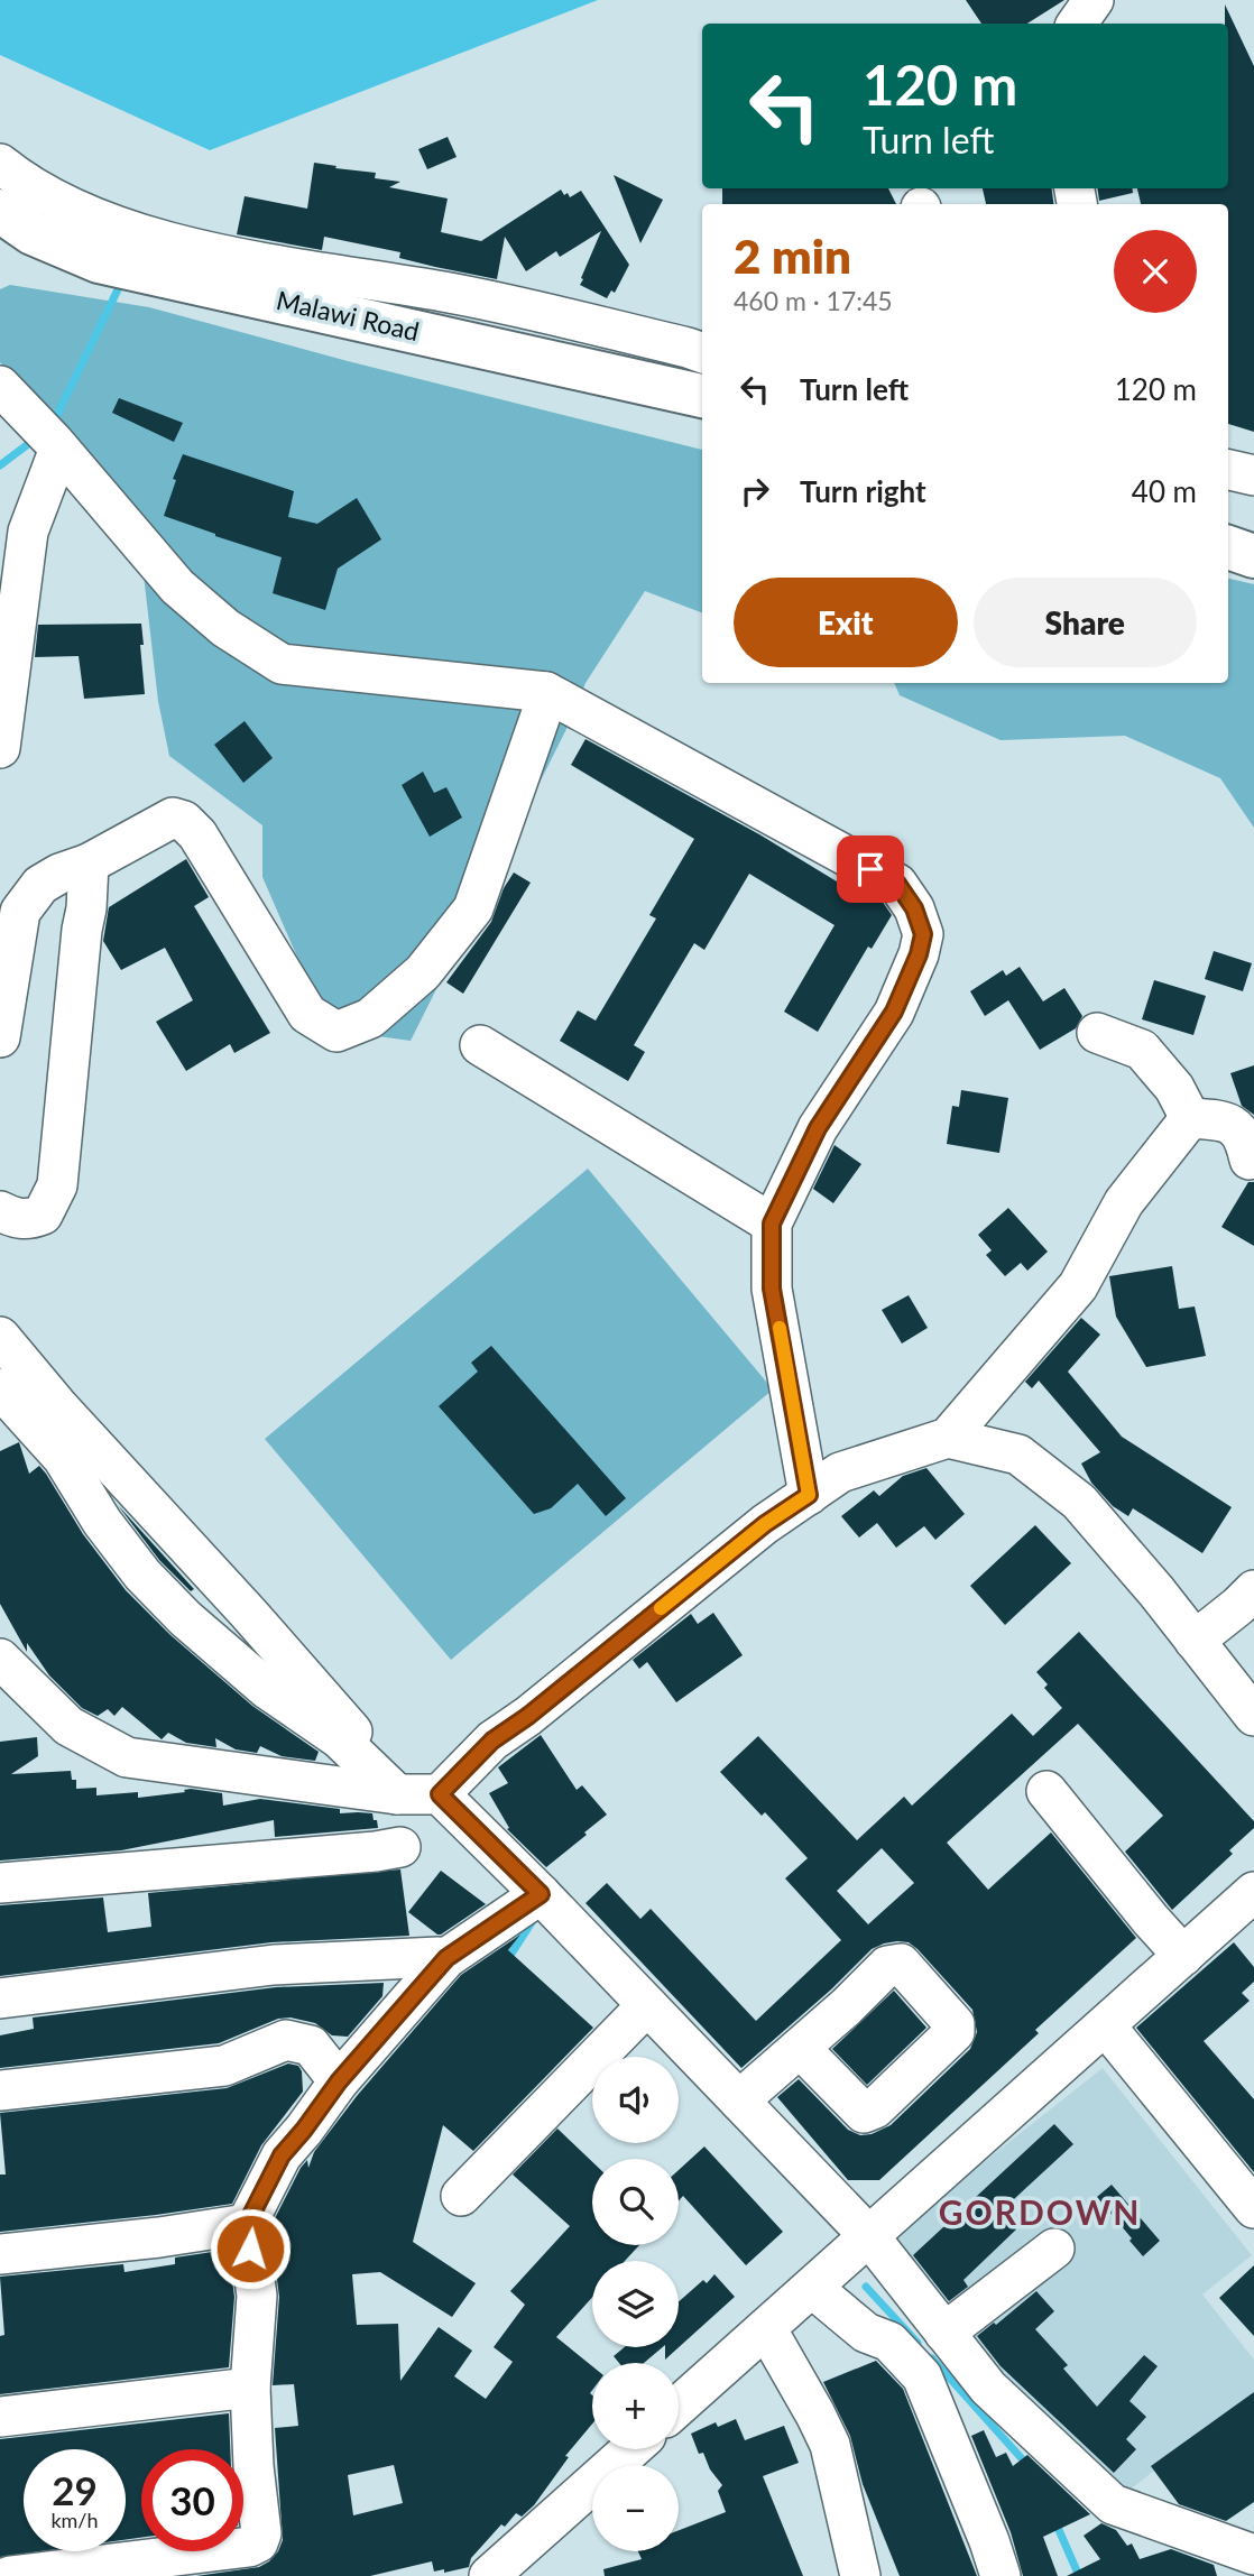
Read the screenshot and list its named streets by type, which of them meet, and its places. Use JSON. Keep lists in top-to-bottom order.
{
  "streets": {
    "main road": ["Malawi Road"]
  },
  "districts": ["GORDOWN"],
  "page": {
    "turn": ["120 m", "Turn left"],
    "heading": ["2 min", "460 m · 17:45"],
    "list": [
      {
        "name": "Turn left",
        "value": "120 m"
      },
      {
        "name": "Turn right",
        "value": "40 m"
      }
    ],
    "buttons": ["Exit", "Share"],
    "map_buttons": ["+", "−"],
    "speed": "29 km/h",
    "limit": "30"
  }
}
